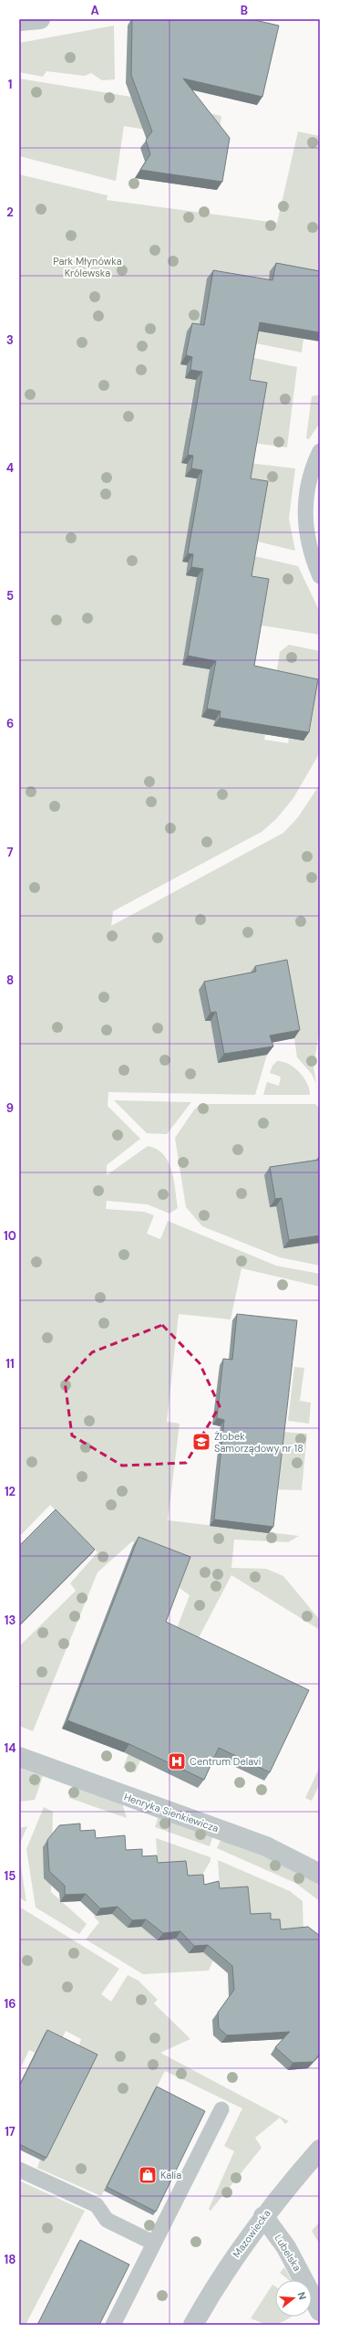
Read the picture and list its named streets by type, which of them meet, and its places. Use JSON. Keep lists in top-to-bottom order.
{
  "streets": {
    "street": ["Henryka Sienkiewicza", "Mazowiecka", "Lubelska"]
  },
  "crossings": [
    ["Mazowiecka", "Lubelska"]
  ],
  "parks": ["Park Młynówka Królewska"],
  "places": {
    "school or university": ["Żłobek Samorządowy nr 18"],
    "hospital": ["Centrum Delavi"],
    "shop": ["Kalia"]
  },
  "north": "right",
  "grid": {
    "columns": ["A", "B"],
    "rows": [
      "1",
      "2",
      "3",
      "4",
      "5",
      "6",
      "7",
      "8",
      "9",
      "10",
      "11",
      "12",
      "13",
      "14",
      "15",
      "16",
      "17",
      "18"
    ]
  }
}
